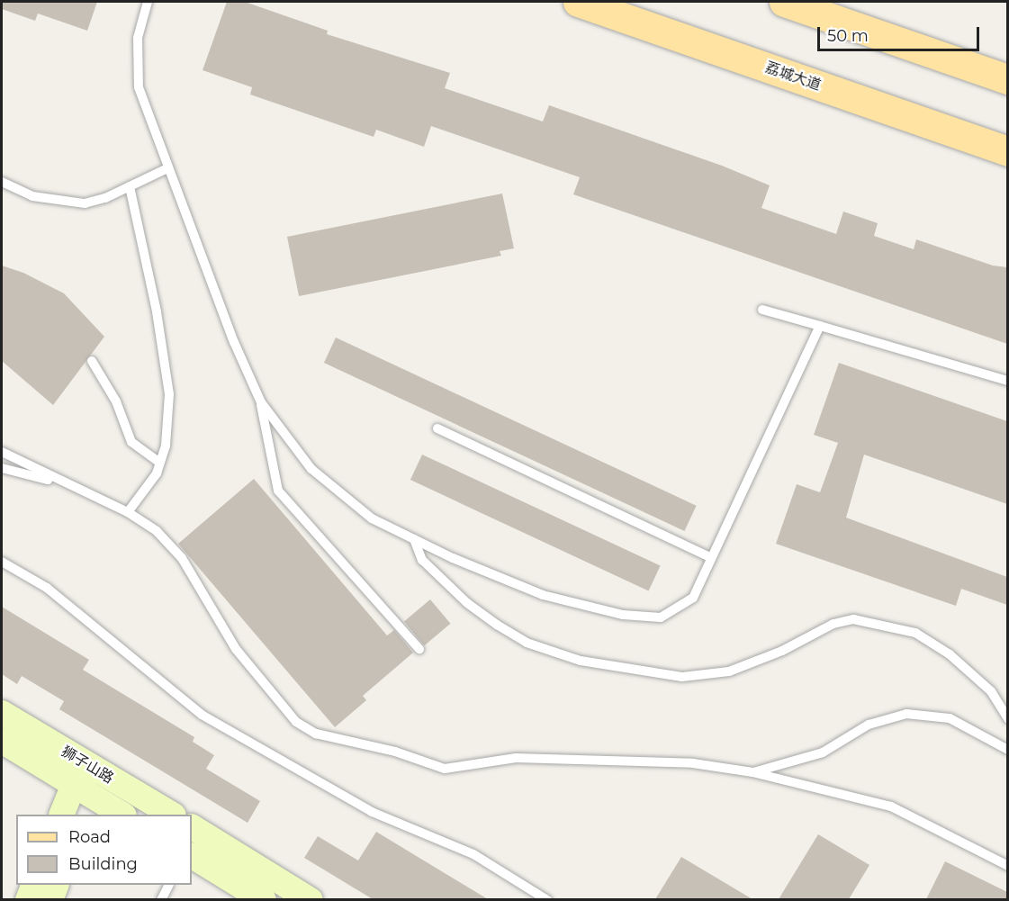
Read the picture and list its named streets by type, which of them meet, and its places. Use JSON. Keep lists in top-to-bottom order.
{
  "streets": {
    "main road": ["荔城大道"],
    "street": ["狮子山路"]
  },
  "legend": ["Road", "Building"],
  "scale_bar": "50 m"
}
